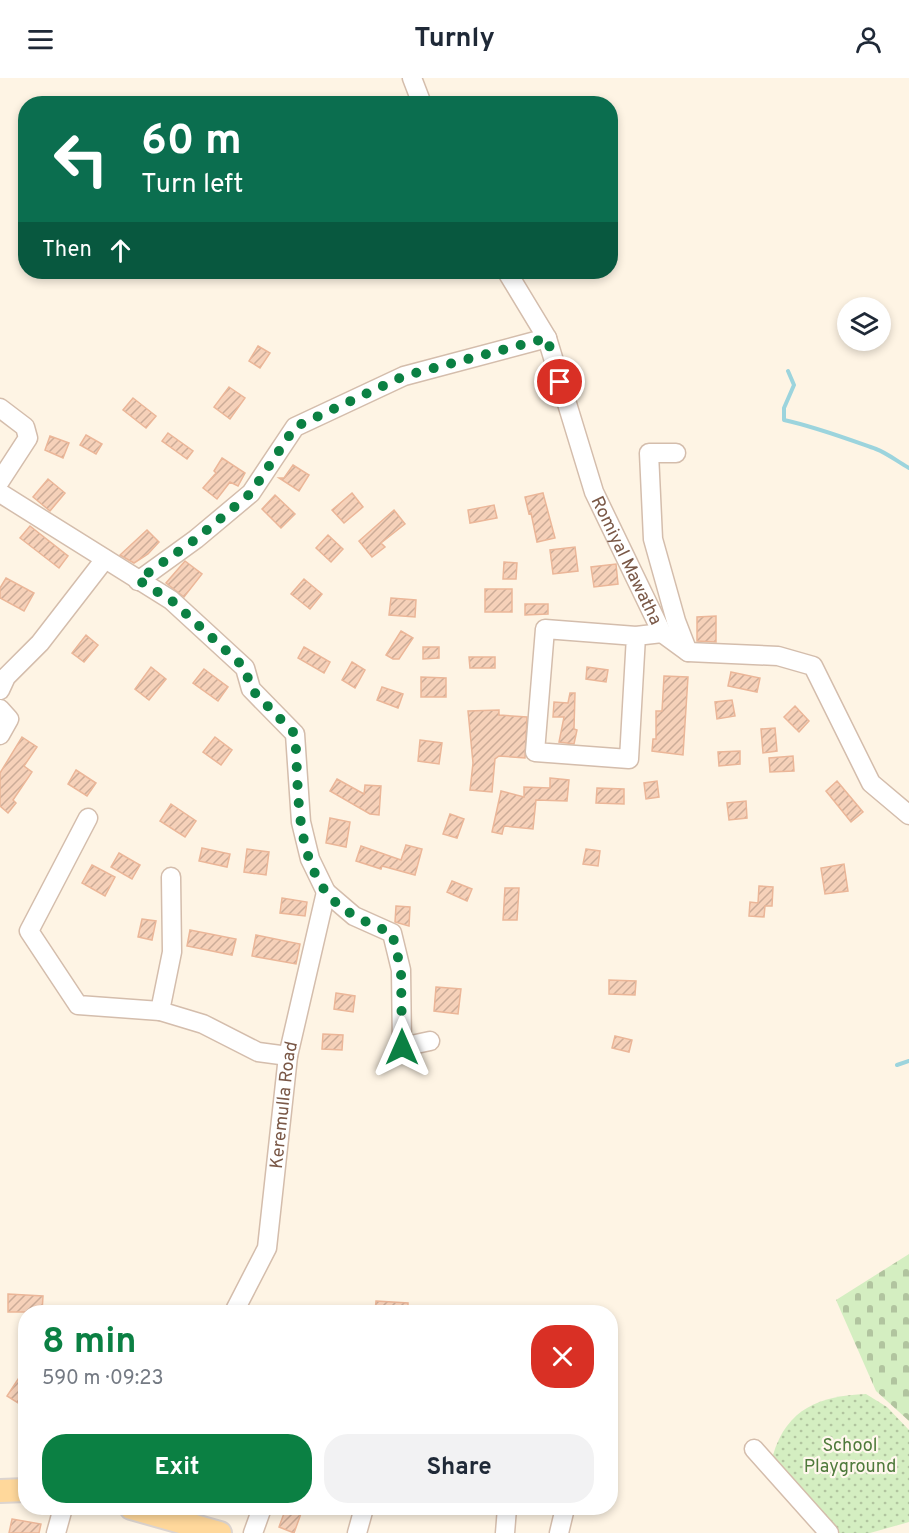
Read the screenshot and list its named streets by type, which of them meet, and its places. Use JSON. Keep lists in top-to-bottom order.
{
  "streets": {
    "street": ["Romiyal Mawatha", "Keremulla Road"]
  },
  "parks": ["School Playground"],
  "page": {
    "header": "Turnly",
    "turn": ["60 m", "Turn left"],
    "then": "Then",
    "heading": ["8 min", "590 m · 09:23"],
    "buttons": ["Exit", "Share"]
  }
}
